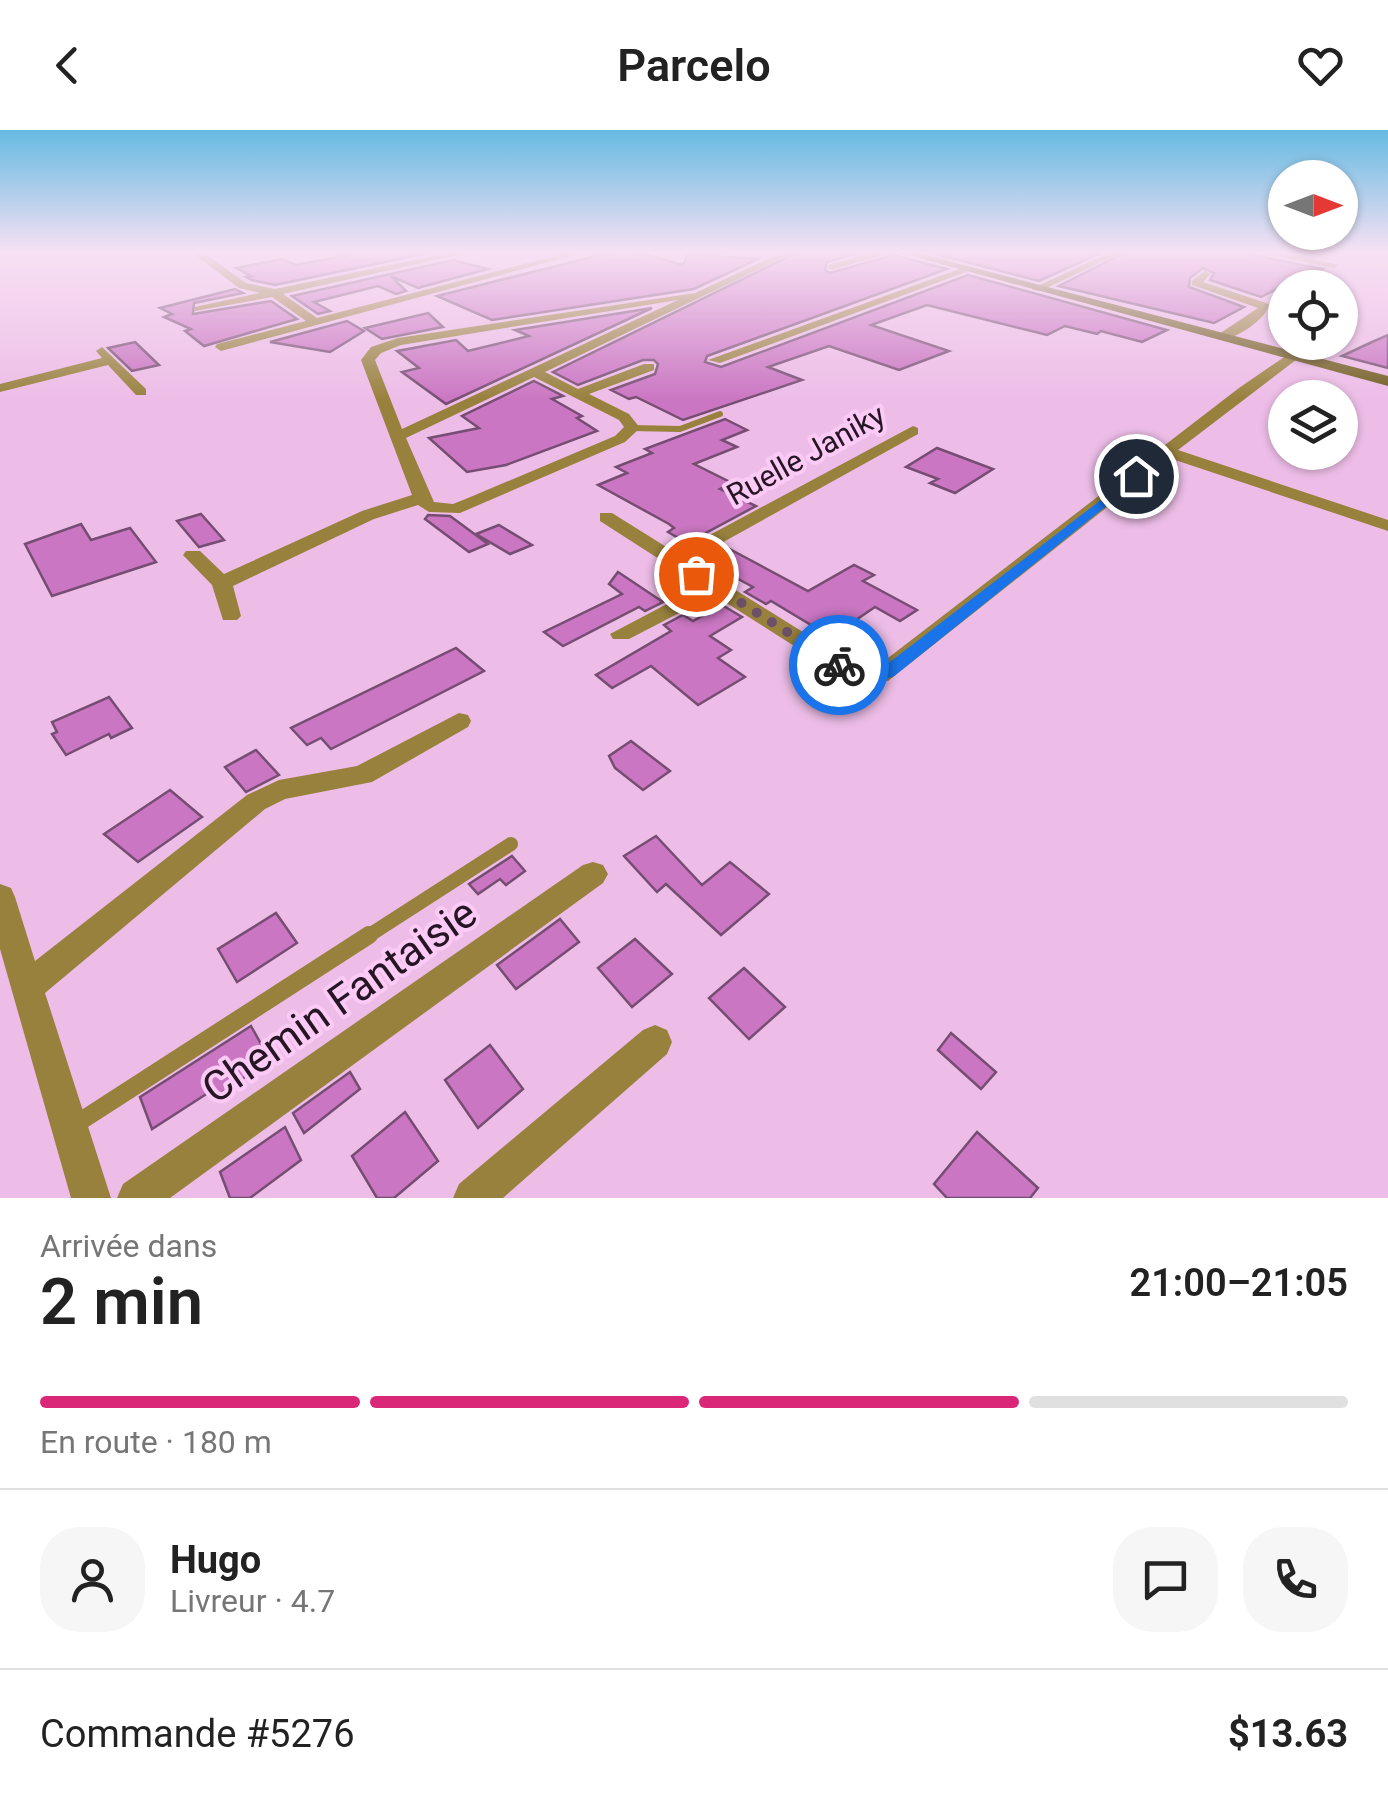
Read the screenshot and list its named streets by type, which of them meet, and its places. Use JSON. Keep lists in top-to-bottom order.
{
  "streets": {
    "street": ["Ruelle Janiky", "Chemin Fantaisie"]
  },
  "north": "right",
  "page": {
    "header": "Parcelo",
    "heading": ["2 min", "Arrivée dans", "21:00–21:05"],
    "panel": [
      "Hugo",
      "Livreur · 4.7",
      "Commande #5276",
      "$13.63"
    ],
    "bar": "En route · 180 m"
  }
}
